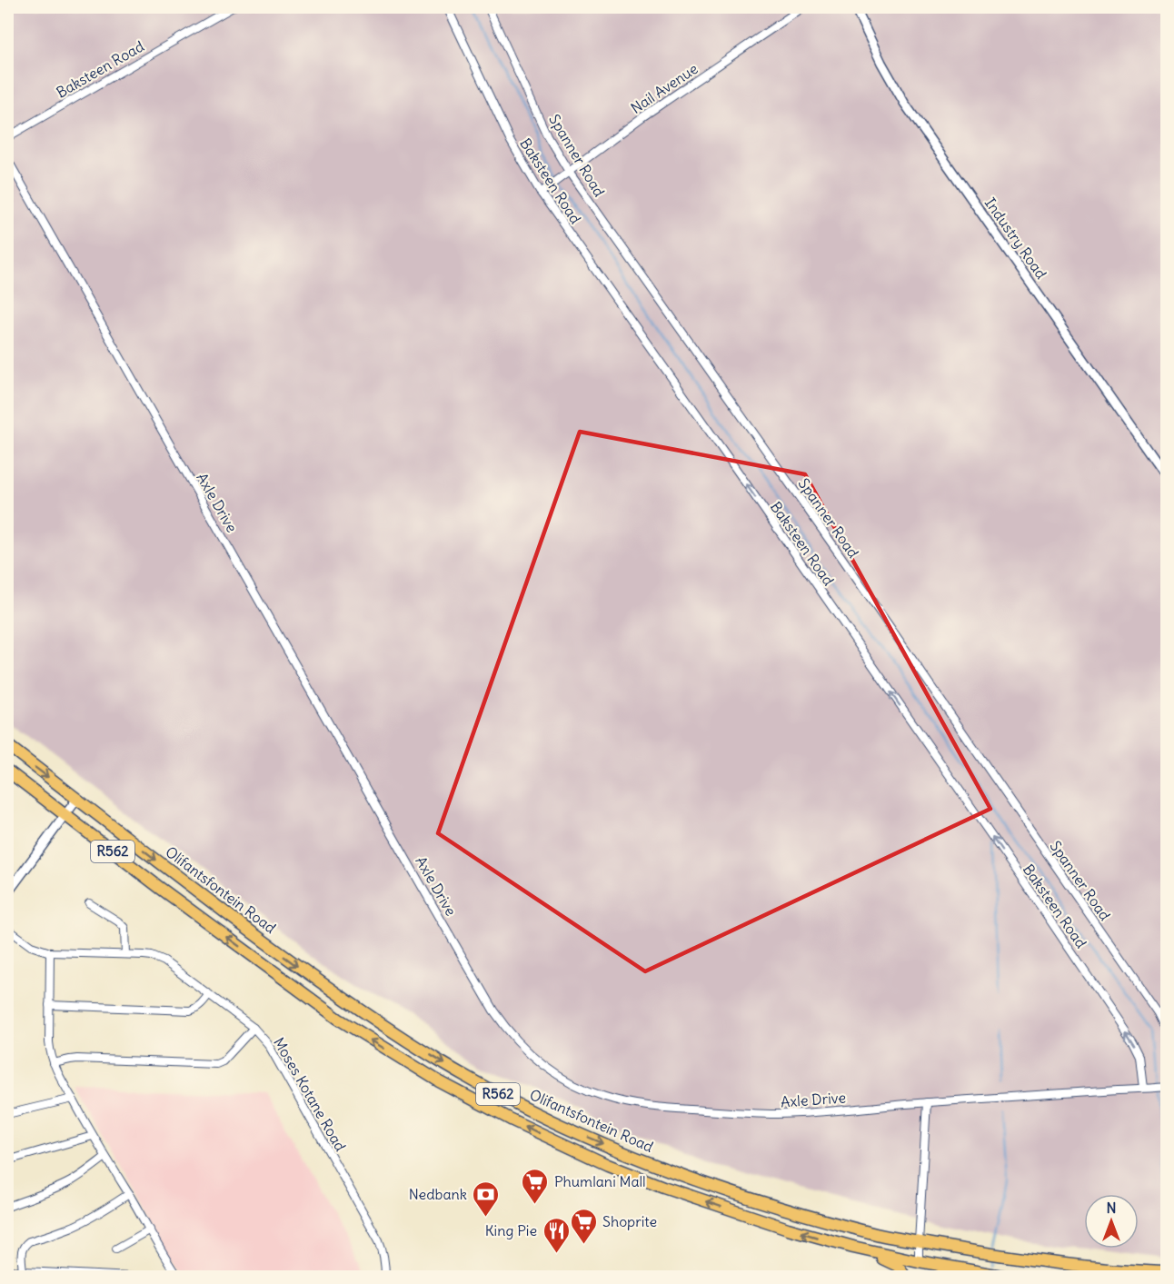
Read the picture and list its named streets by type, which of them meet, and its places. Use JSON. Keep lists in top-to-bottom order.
{
  "streets": {
    "main road": ["R562", "Olifantsfontein Road"],
    "street": [
      "Baksteen Road",
      "Nail Avenue",
      "Spanner Road",
      "Industry Road",
      "Axle Drive",
      "Moses Kotane Road"
    ]
  },
  "crossings": [
    ["Baksteen Road", "Nail Avenue"],
    ["Baksteen Road", "Axle Drive"],
    ["Nail Avenue", "Spanner Road"]
  ],
  "one_way": ["Baksteen Road"],
  "places": {
    "supermarket": ["Phumlani Mall", "Shoprite"],
    "bank": ["Nedbank"],
    "restaurant": ["King Pie"]
  },
  "north": "top"
}
